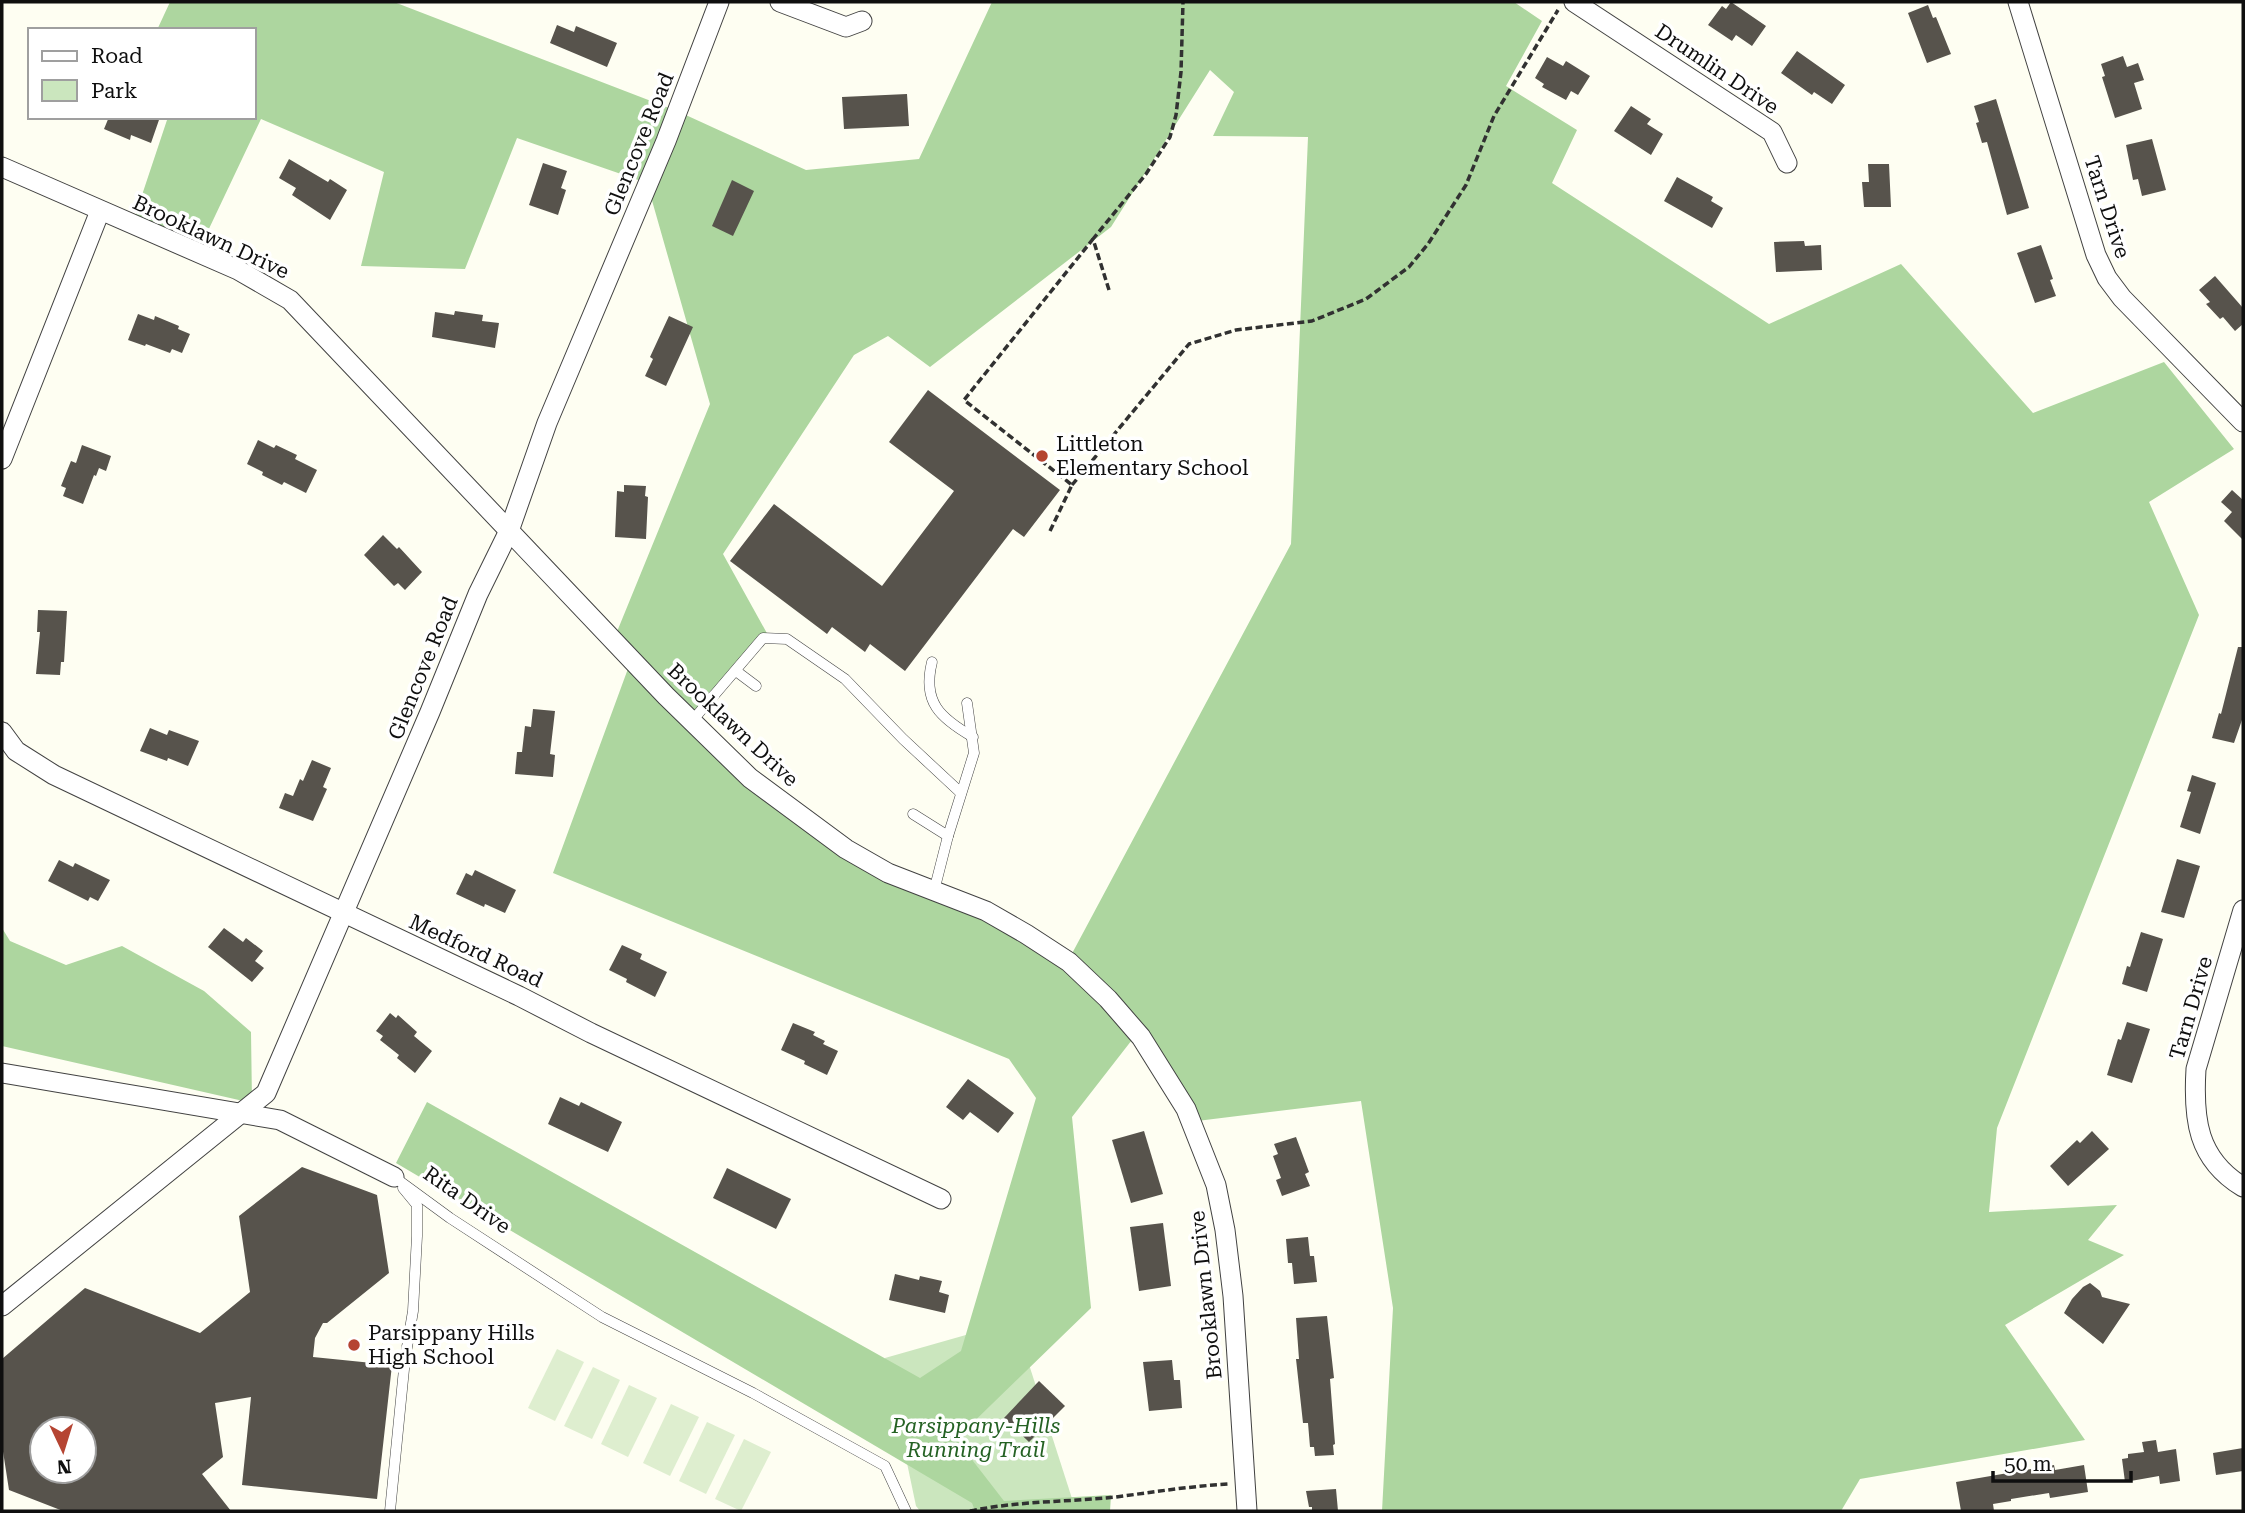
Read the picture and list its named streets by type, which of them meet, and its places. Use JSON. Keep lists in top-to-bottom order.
{
  "streets": {
    "street": [
      "Drumlin Drive",
      "Glencove Road",
      "Tarn Drive",
      "Brooklawn Drive",
      "Medford Road",
      "Rita Drive"
    ]
  },
  "crossings": [
    ["Glencove Road", "Brooklawn Drive"],
    ["Glencove Road", "Medford Road"],
    ["Glencove Road", "Rita Drive"]
  ],
  "parks": ["Parsippany-Hills Running Trail"],
  "places": ["Littleton Elementary School", "Parsippany Hills High School"],
  "legend": ["Road", "Park"],
  "scale_bar": "50 m",
  "north": "bottom"
}
